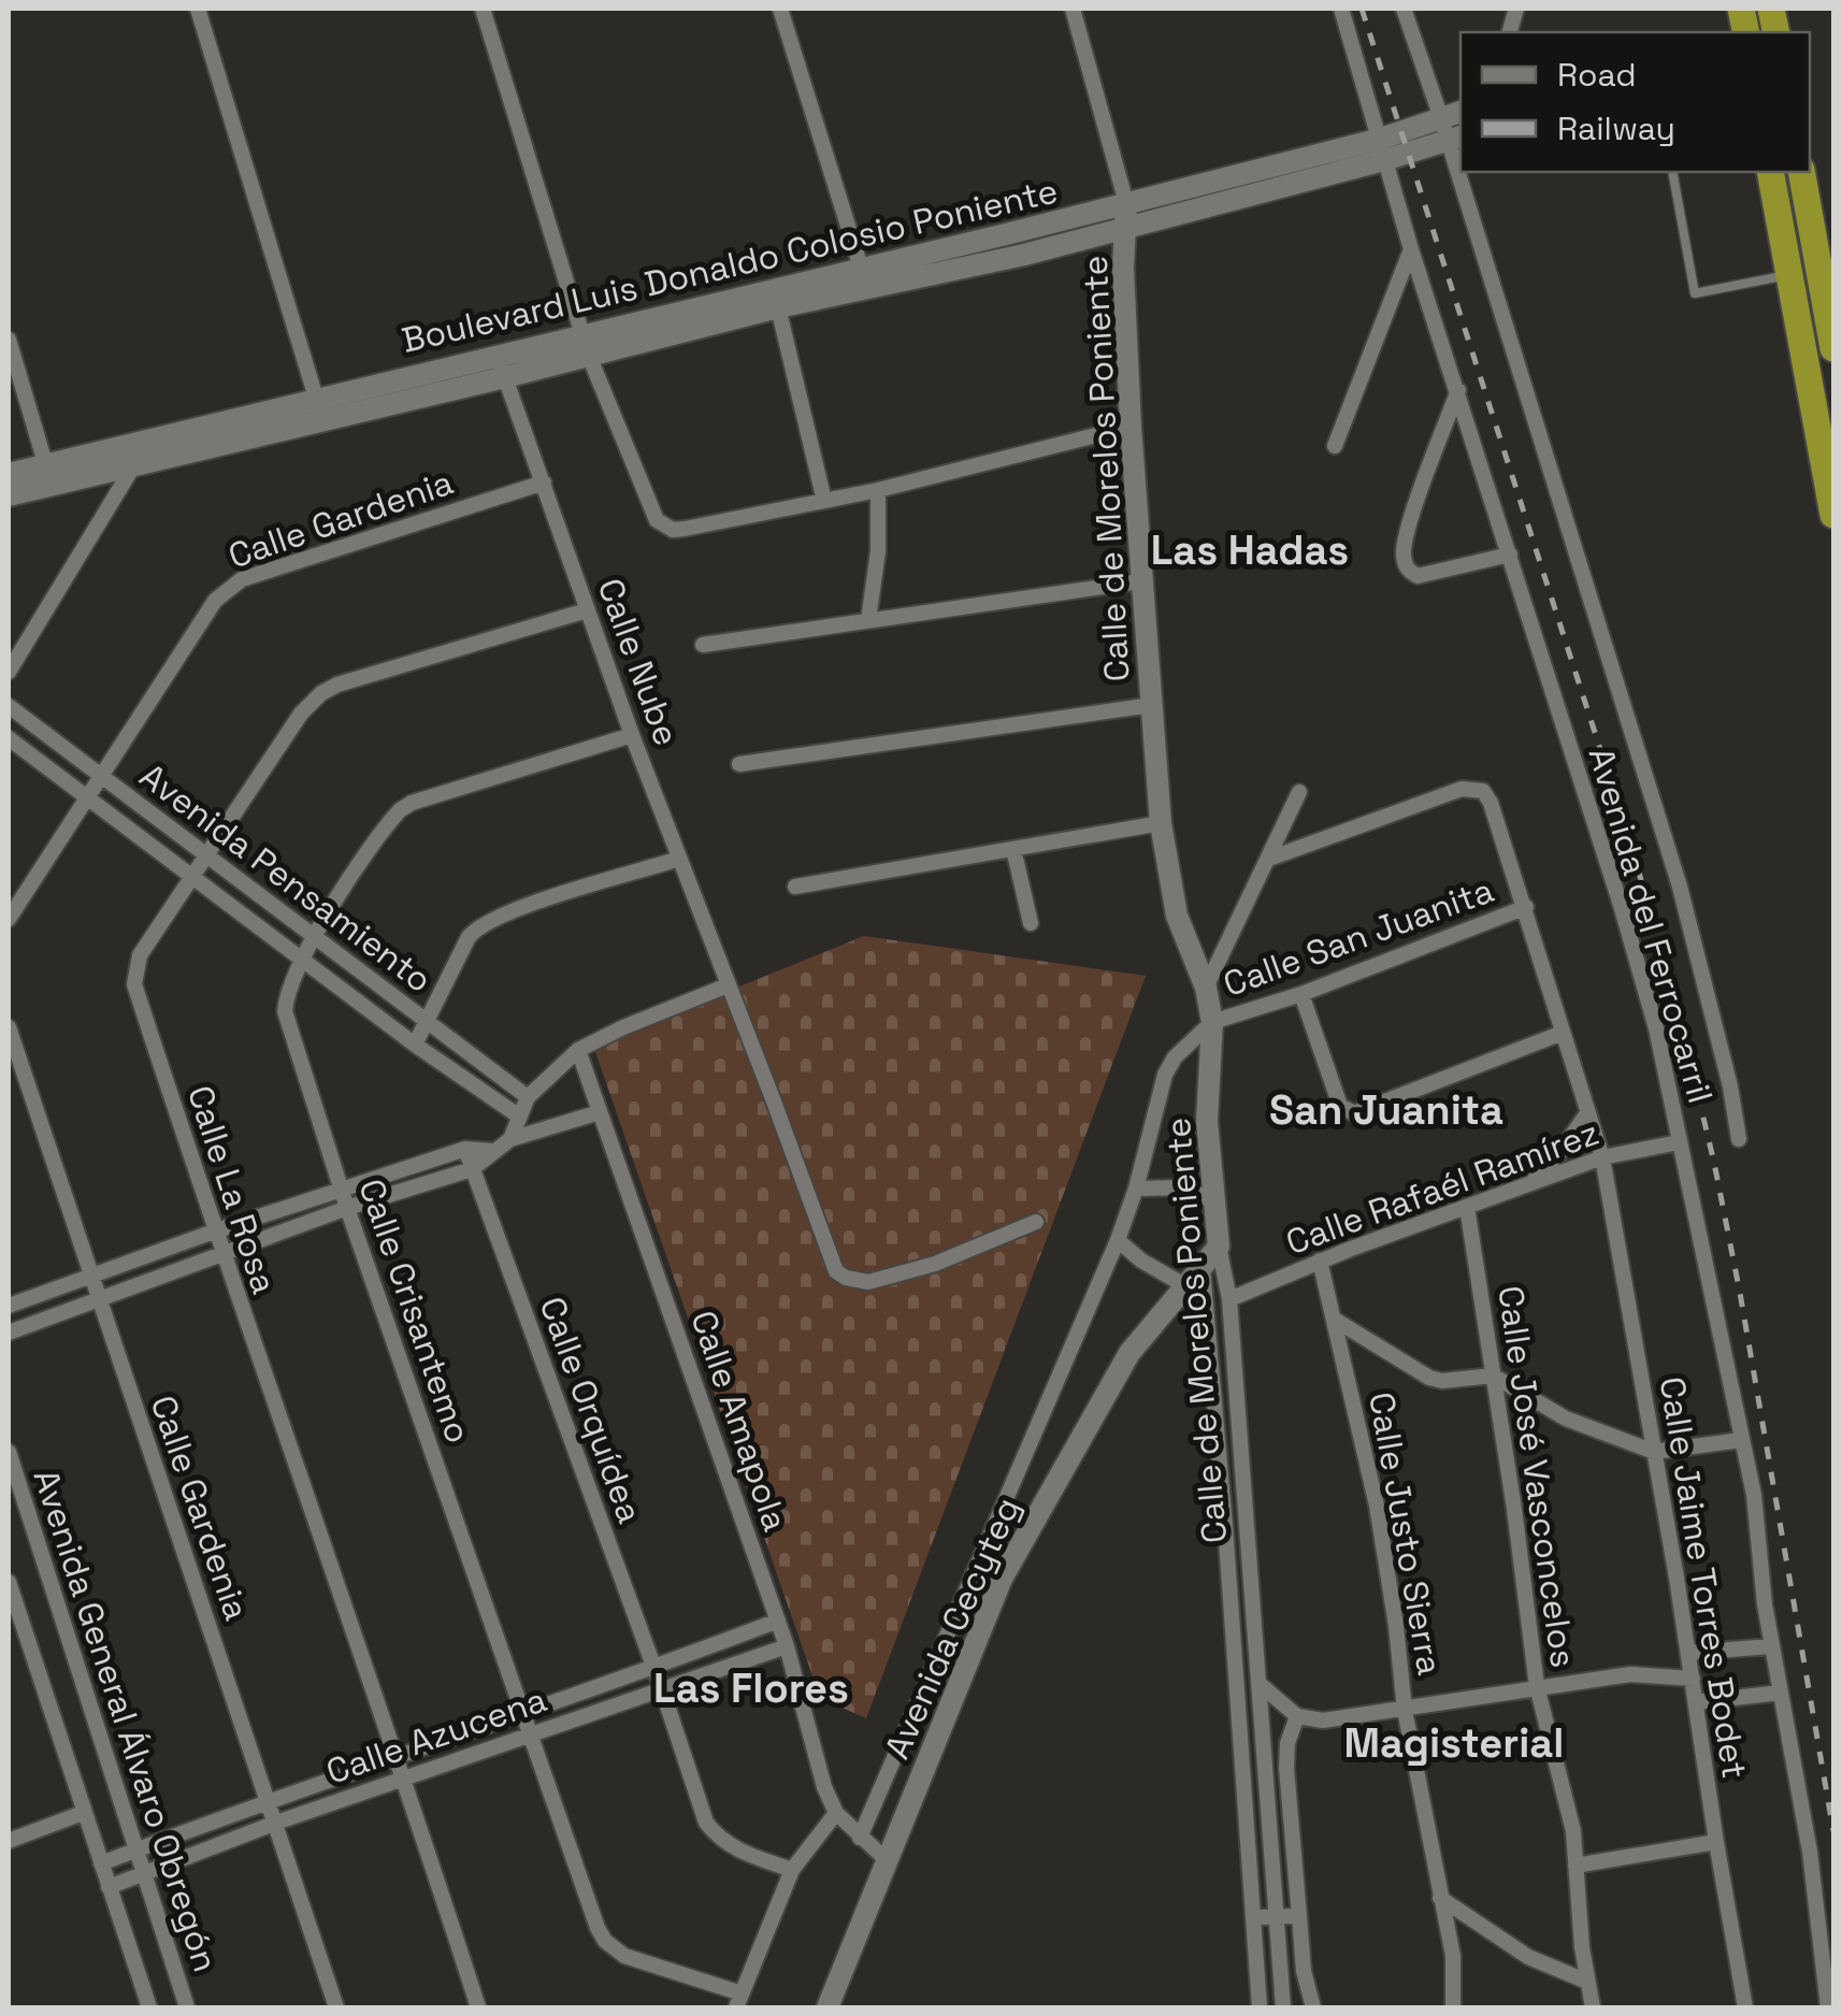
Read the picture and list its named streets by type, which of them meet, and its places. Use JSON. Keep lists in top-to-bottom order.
{
  "streets": {
    "main road": ["Boulevard Luis Donaldo Colosio Poniente", "Calle de Morelos Poniente", "Avenida Cecyteg"],
    "street": [
      "Calle Gardenia",
      "Calle Nube",
      "Avenida Pensamiento",
      "Avenida del Ferrocarril",
      "Calle San Juanita",
      "Calle Rafaél Ramírez",
      "Calle La Rosa",
      "Calle Crisantemo",
      "Calle Orquídea",
      "Calle Amapola",
      "Calle José Vasconcelos",
      "Calle Justo Sierra",
      "Calle Jaime Torres Bodet",
      "Avenida General Álvaro Obregón",
      "Calle Azucena"
    ]
  },
  "crossings": [
    ["Boulevard Luis Donaldo Colosio Poniente", "Calle de Morelos Poniente"],
    ["Boulevard Luis Donaldo Colosio Poniente", "Calle Nube"],
    ["Boulevard Luis Donaldo Colosio Poniente", "Avenida del Ferrocarril"],
    ["Calle de Morelos Poniente", "Calle San Juanita"],
    ["Calle de Morelos Poniente", "Calle Rafaél Ramírez"],
    ["Calle de Morelos Poniente", "Avenida Cecyteg"],
    ["Calle Gardenia", "Calle Nube"],
    ["Calle Gardenia", "Avenida Pensamiento"],
    ["Calle Gardenia", "Calle Azucena"],
    ["Calle Nube", "Calle La Rosa"],
    ["Calle Nube", "Calle Crisantemo"],
    ["Avenida Pensamiento", "Calle La Rosa"],
    ["Avenida Pensamiento", "Calle Crisantemo"],
    ["Avenida del Ferrocarril", "Calle Rafaél Ramírez"],
    ["Calle San Juanita", "Calle Jaime Torres Bodet"],
    ["Calle Rafaél Ramírez", "Calle José Vasconcelos"],
    ["Calle Rafaél Ramírez", "Calle Justo Sierra"],
    ["Calle Rafaél Ramírez", "Calle Jaime Torres Bodet"],
    ["Calle La Rosa", "Calle Azucena"],
    ["Calle Crisantemo", "Calle Azucena"],
    ["Calle Orquídea", "Calle Azucena"],
    ["Calle Amapola", "Avenida Cecyteg"],
    ["Calle Amapola", "Calle Azucena"],
    ["Avenida General Álvaro Obregón", "Calle Azucena"]
  ],
  "districts": [
    "Las Hadas",
    "San Juanita",
    "Las Flores",
    "Magisterial"
  ],
  "legend": ["Road", "Railway"]
}
